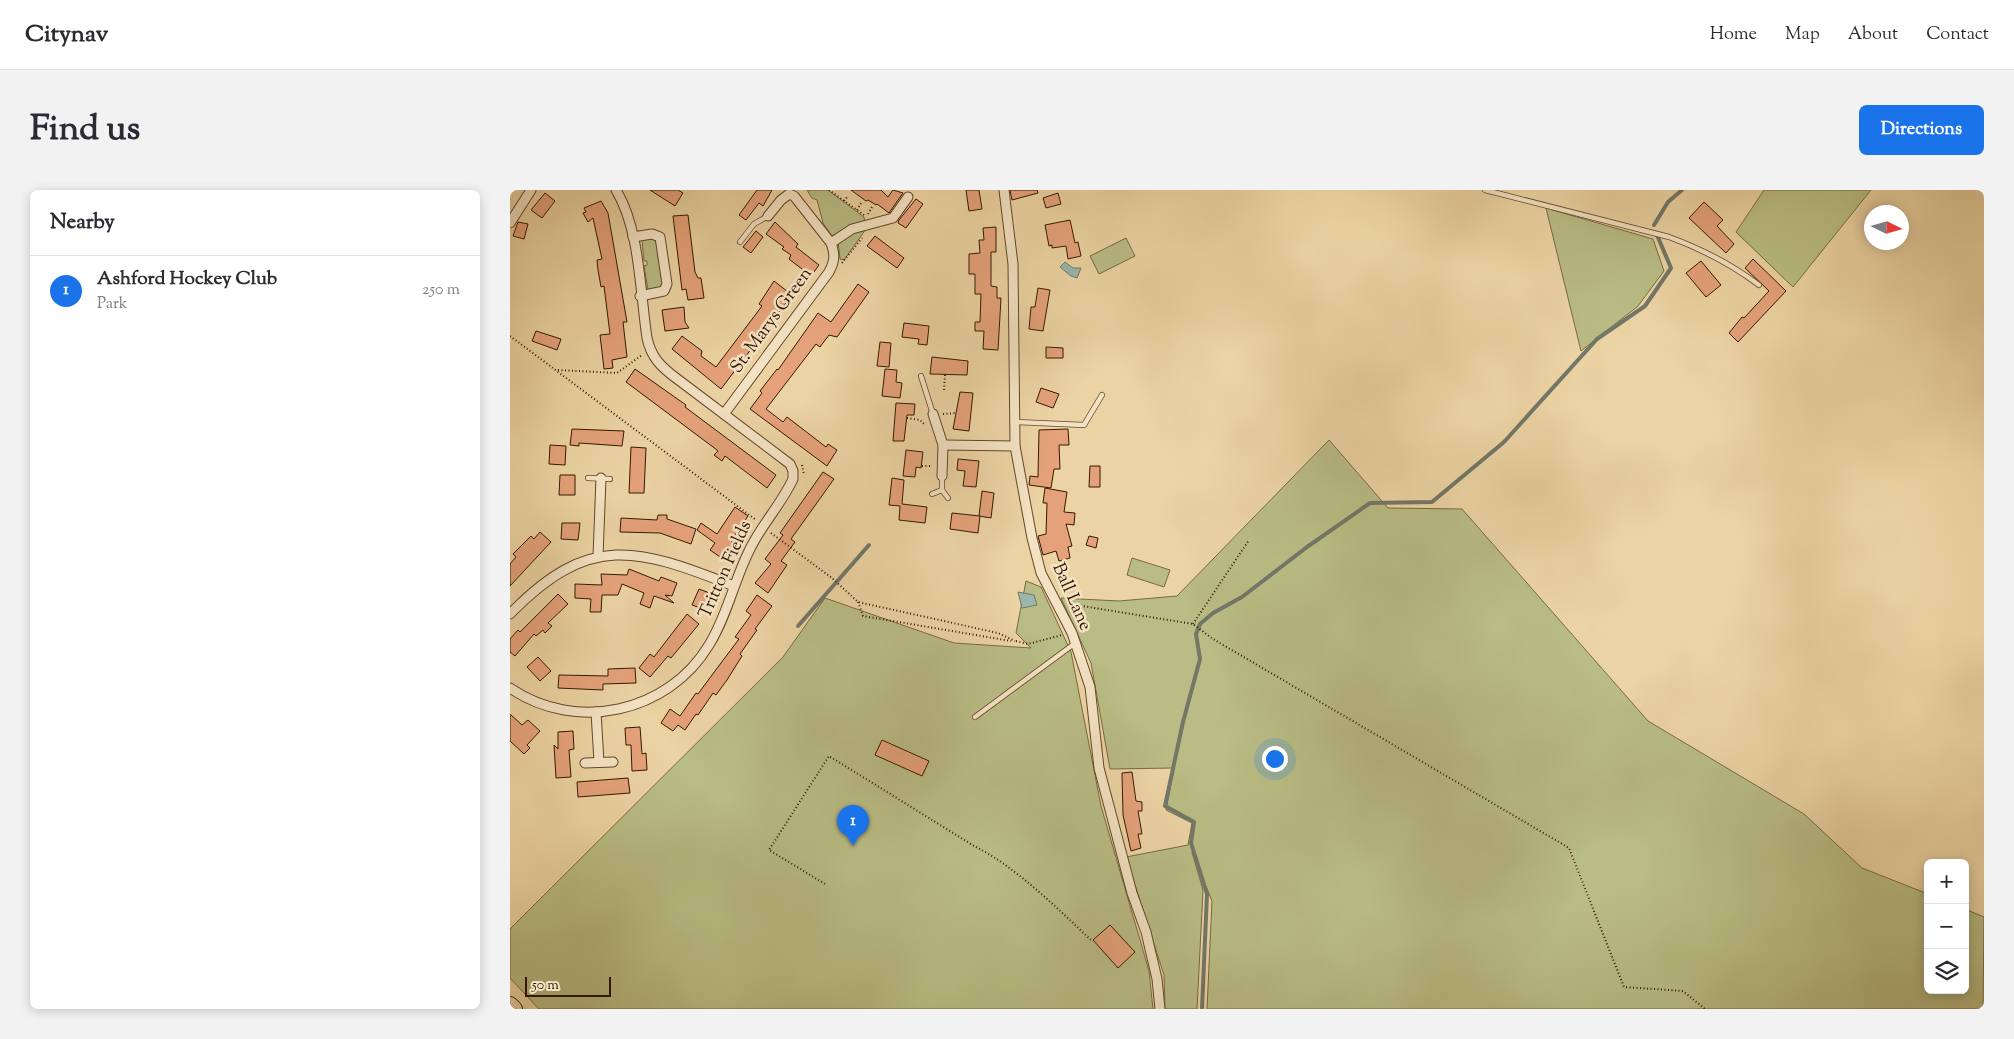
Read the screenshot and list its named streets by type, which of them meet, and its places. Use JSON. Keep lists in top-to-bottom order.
{
  "streets": {
    "street": ["St. Marys Green", "Tritton Fields", "Ball Lane"]
  },
  "crossings": [
    ["St. Marys Green", "Tritton Fields"]
  ],
  "scale_bar": "50 m",
  "north": "right",
  "page": {
    "header": "Citynav",
    "nav": [
      "Home",
      "Map",
      "About",
      "Contact"
    ],
    "title": "Find us",
    "buttons": "Directions",
    "heading": "Nearby",
    "list": [
      {
        "mark": "1",
        "name": "Ashford Hockey Club",
        "note": "Park",
        "value": "250 m"
      }
    ],
    "pins": "1",
    "map_buttons": ["+", "−"],
    "scale": "50 m"
  }
}
